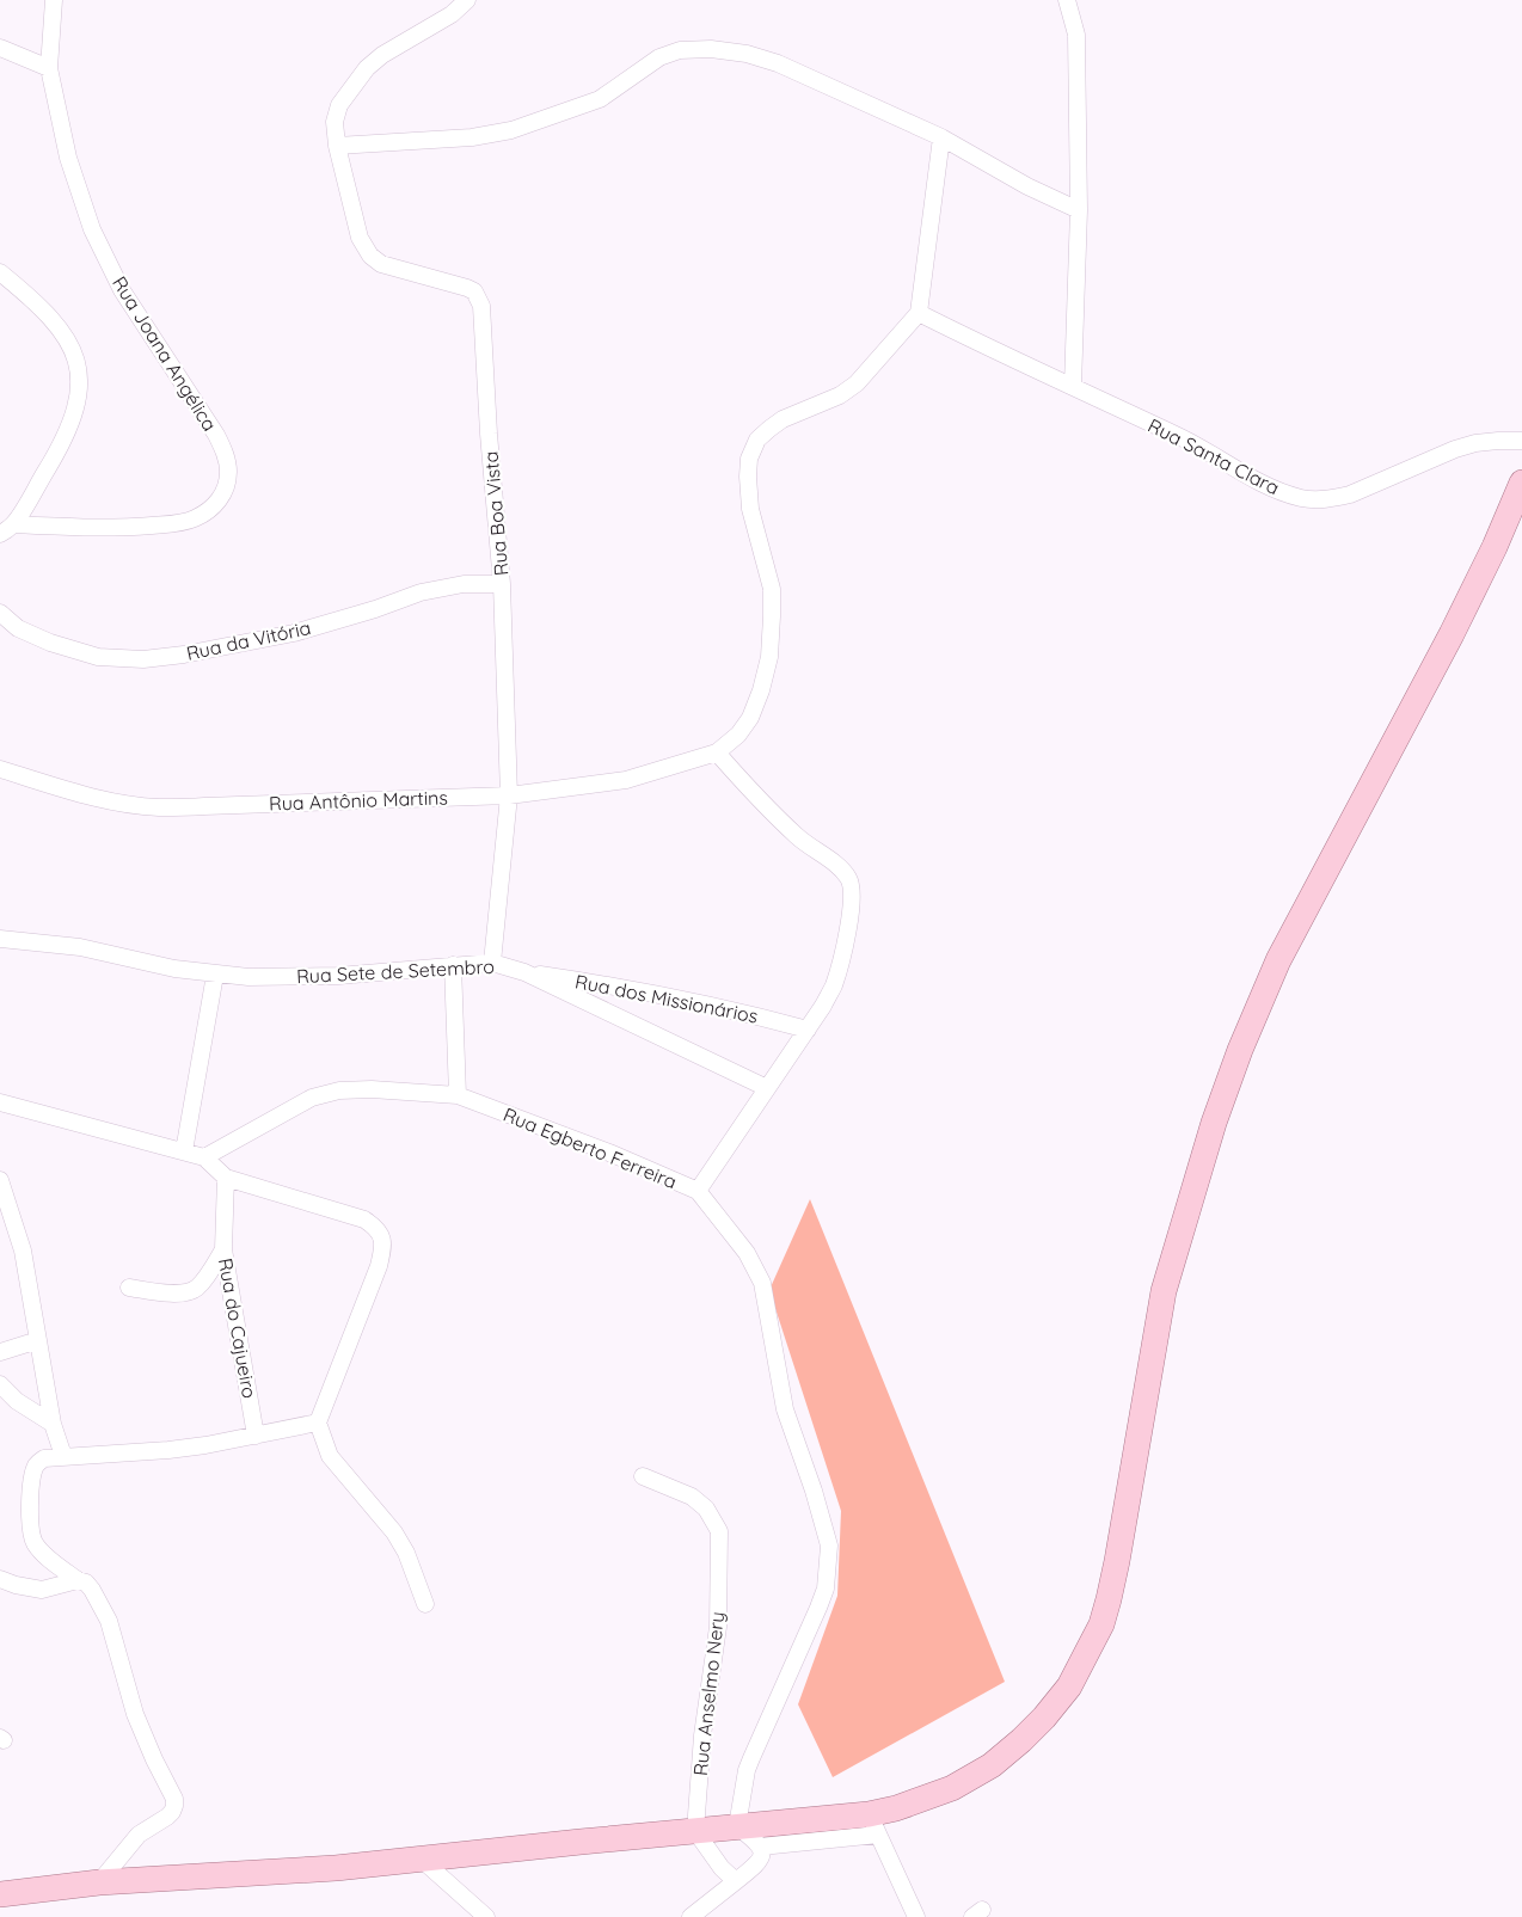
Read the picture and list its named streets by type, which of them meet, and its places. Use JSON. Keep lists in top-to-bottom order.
{
  "streets": {
    "street": [
      "Rua Joana Angélica",
      "Rua Santa Clara",
      "Rua Boa Vista",
      "Rua da Vitória",
      "Rua Antônio Martins",
      "Rua Sete de Setembro",
      "Rua dos Missionários",
      "Rua Egberto Ferreira",
      "Rua do Cajueiro",
      "Rua Anselmo Nery"
    ]
  },
  "crossings": [
    ["Rua Boa Vista", "Rua da Vitória"],
    ["Rua Boa Vista", "Rua Antônio Martins"],
    ["Rua Boa Vista", "Rua Sete de Setembro"],
    ["Rua Sete de Setembro", "Rua dos Missionários"]
  ]
}
